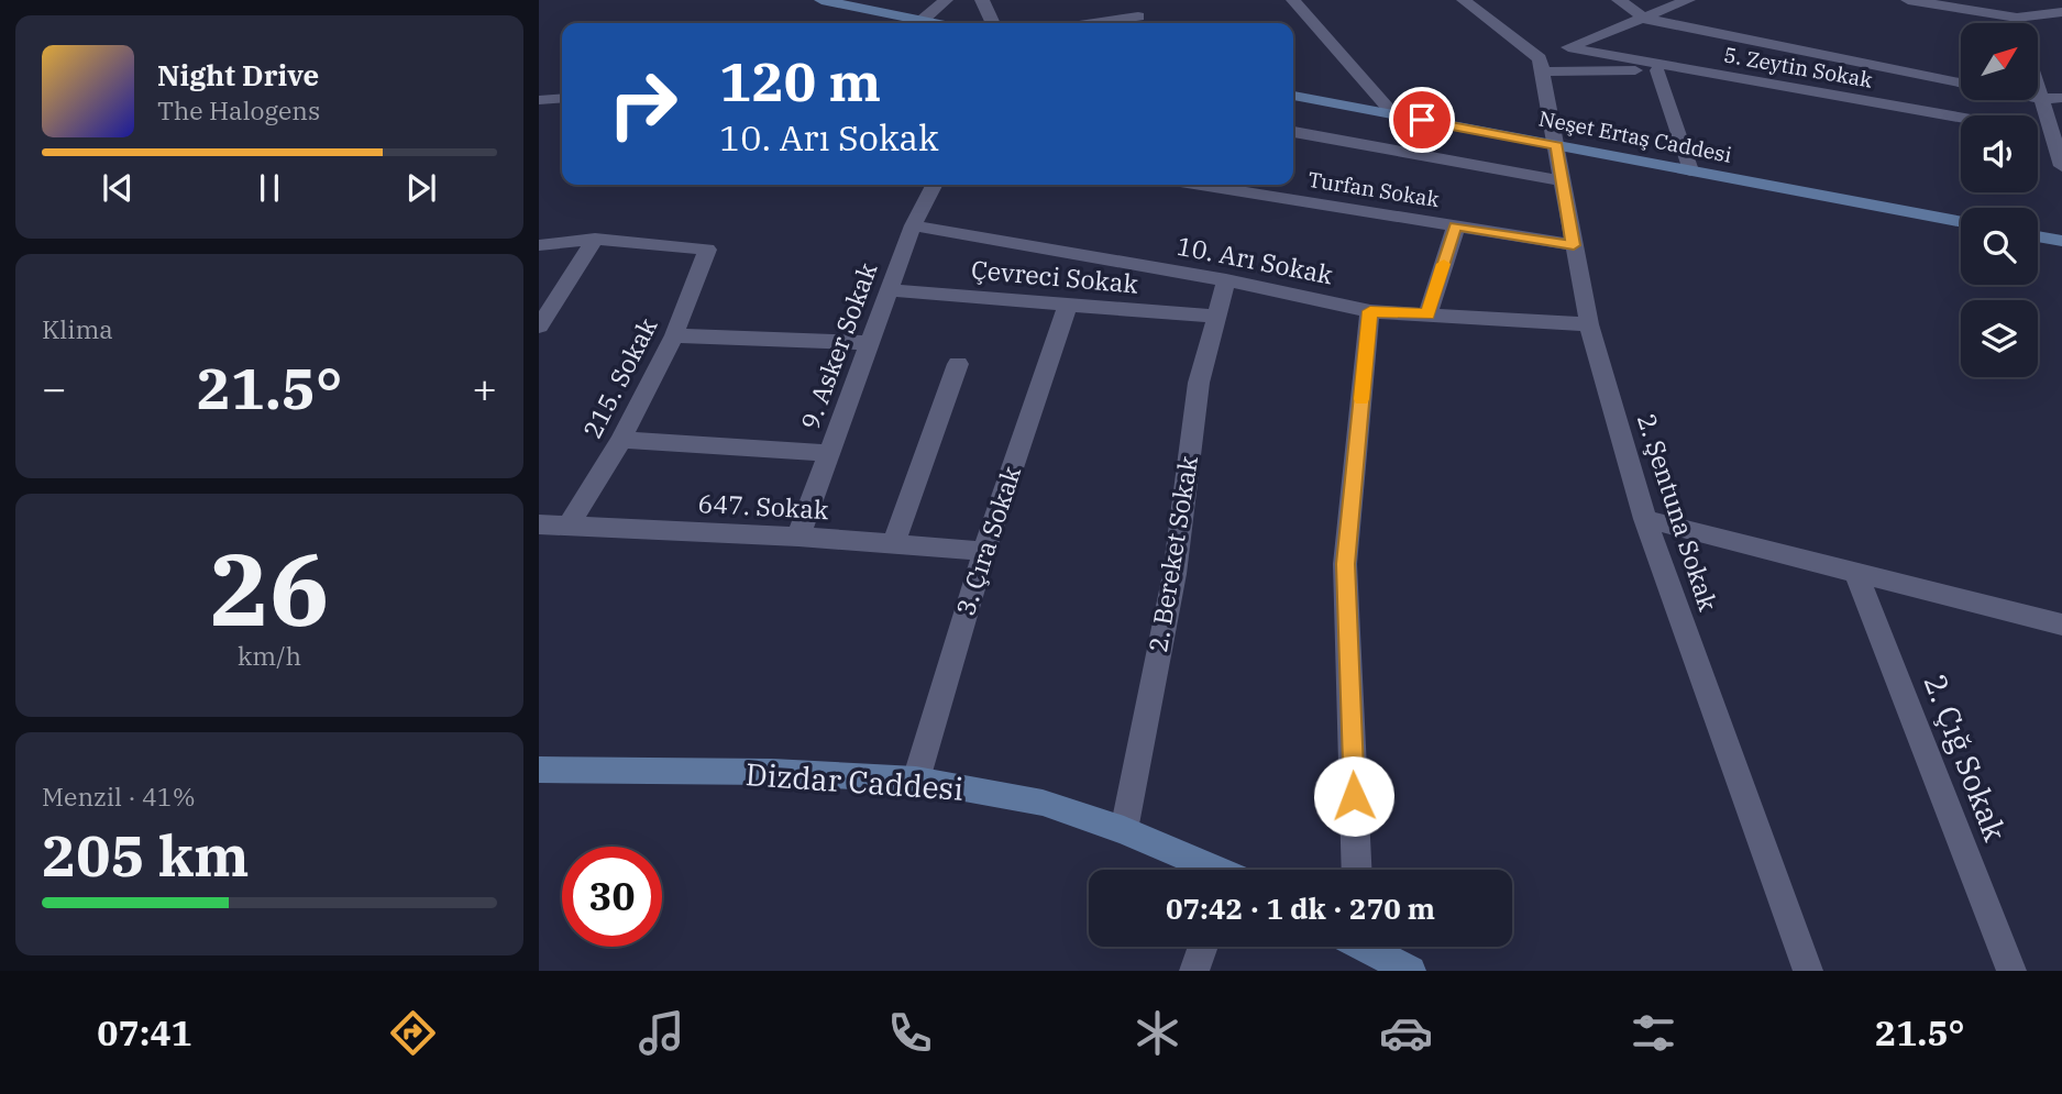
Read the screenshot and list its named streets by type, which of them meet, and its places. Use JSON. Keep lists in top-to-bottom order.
{
  "streets": {
    "main road": ["Neşet Ertaş Caddesi", "Dizdar Caddesi"],
    "street": [
      "5. Zeytin Sokak",
      "Turfan Sokak",
      "10. Arı Sokak",
      "Çevreci Sokak",
      "9. Asker Sokak",
      "215. Sokak",
      "647. Sokak",
      "2. Şentuna Sokak",
      "3. Çıra Sokak",
      "2. Bereket Sokak",
      "2. Çığ Sokak"
    ]
  },
  "crossings": [
    ["Neşet Ertaş Caddesi", "2. Şentuna Sokak"],
    ["Turfan Sokak", "2. Şentuna Sokak"],
    ["10. Arı Sokak", "9. Asker Sokak"],
    ["10. Arı Sokak", "2. Şentuna Sokak"],
    ["10. Arı Sokak", "2. Bereket Sokak"],
    ["Çevreci Sokak", "9. Asker Sokak"],
    ["Çevreci Sokak", "3. Çıra Sokak"],
    ["Çevreci Sokak", "2. Bereket Sokak"],
    ["9. Asker Sokak", "647. Sokak"],
    ["215. Sokak", "647. Sokak"],
    ["647. Sokak", "3. Çıra Sokak"],
    ["3. Çıra Sokak", "Dizdar Caddesi"],
    ["2. Bereket Sokak", "Dizdar Caddesi"]
  ],
  "north": "top right",
  "page": {
    "turn": ["120 m", "10. Arı Sokak"],
    "song": ["Night Drive", "The Halogens"],
    "tile": [
      "Klima",
      ["26", "km/h"],
      ["Menzil · 41%", "205 km"]
    ],
    "heat": ["−", "21.5°", "+"],
    "limit": "30",
    "trip": "07:42 · 1 dk · 270 m",
    "tabs": ["07:41", "21.5°"]
  }
}
